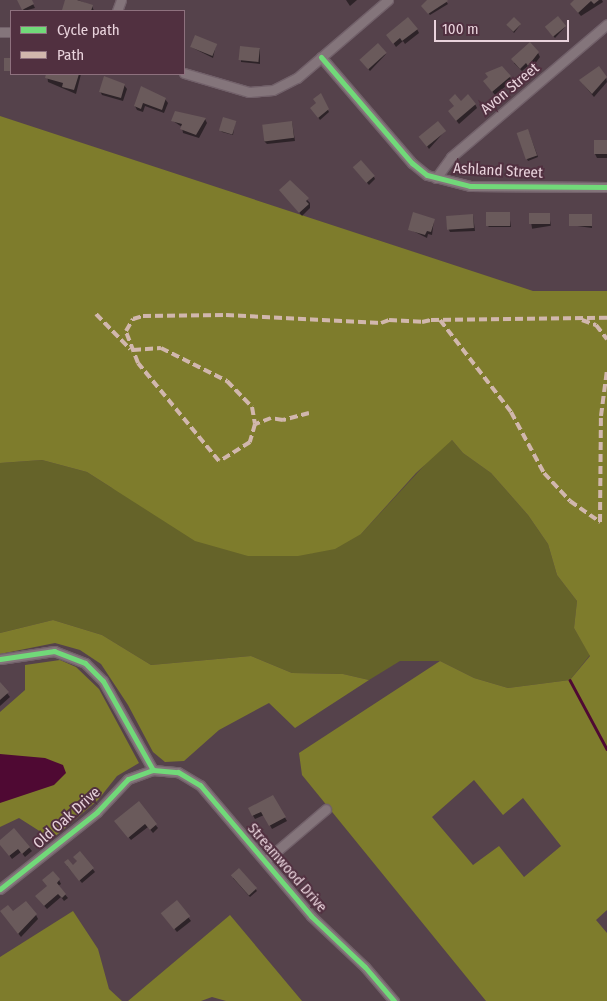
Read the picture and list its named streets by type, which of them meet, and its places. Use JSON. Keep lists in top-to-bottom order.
{
  "streets": {
    "street": [
      "Avon Street",
      "Ashland Street",
      "Old Oak Drive",
      "Streamwood Drive"
    ]
  },
  "crossings": [
    ["Avon Street", "Ashland Street"],
    ["Old Oak Drive", "Streamwood Drive"]
  ],
  "legend": ["Cycle path", "Path"],
  "scale_bar": "100 m"
}
